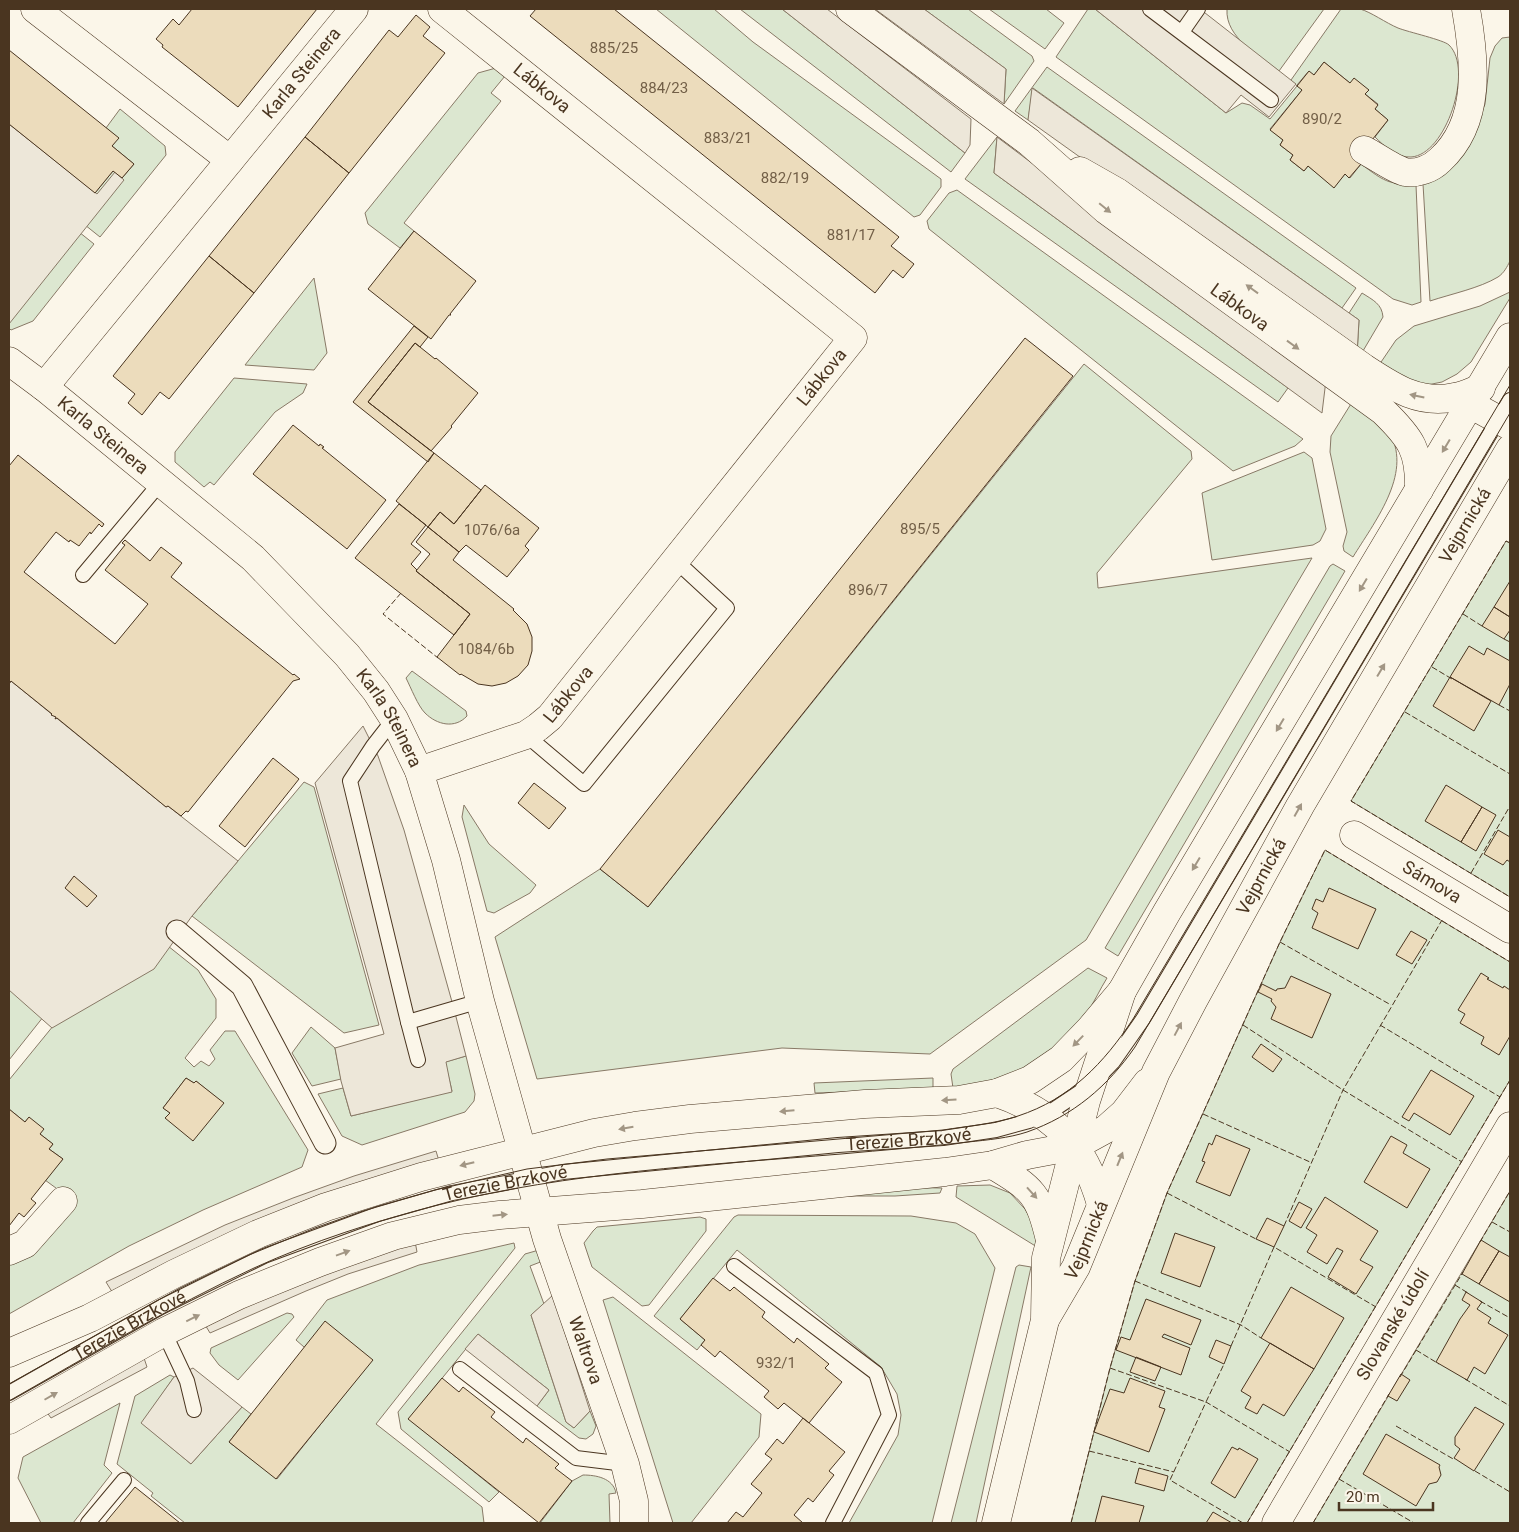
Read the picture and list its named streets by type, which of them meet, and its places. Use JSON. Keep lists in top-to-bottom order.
{
  "streets": {
    "street": [
      "Karla Steinera",
      "Lábkova",
      "Vejprnická",
      "Sámova",
      "Terezie Brzkové",
      "Slovanské údolí",
      "Waltrova"
    ]
  },
  "crossings": [
    ["Karla Steinera", "Lábkova"],
    ["Karla Steinera", "Terezie Brzkové"],
    ["Karla Steinera", "Waltrova"],
    ["Lábkova", "Vejprnická"],
    ["Vejprnická", "Terezie Brzkové"],
    ["Terezie Brzkové", "Waltrova"]
  ],
  "house_numbers": [
    "885/25",
    "884/23",
    "890/2",
    "883/21",
    "882/19",
    "881/17",
    "895/5",
    "1076/6a",
    "896/7",
    "1084/6b",
    "932/1"
  ],
  "scale_bar": "20 m"
}
